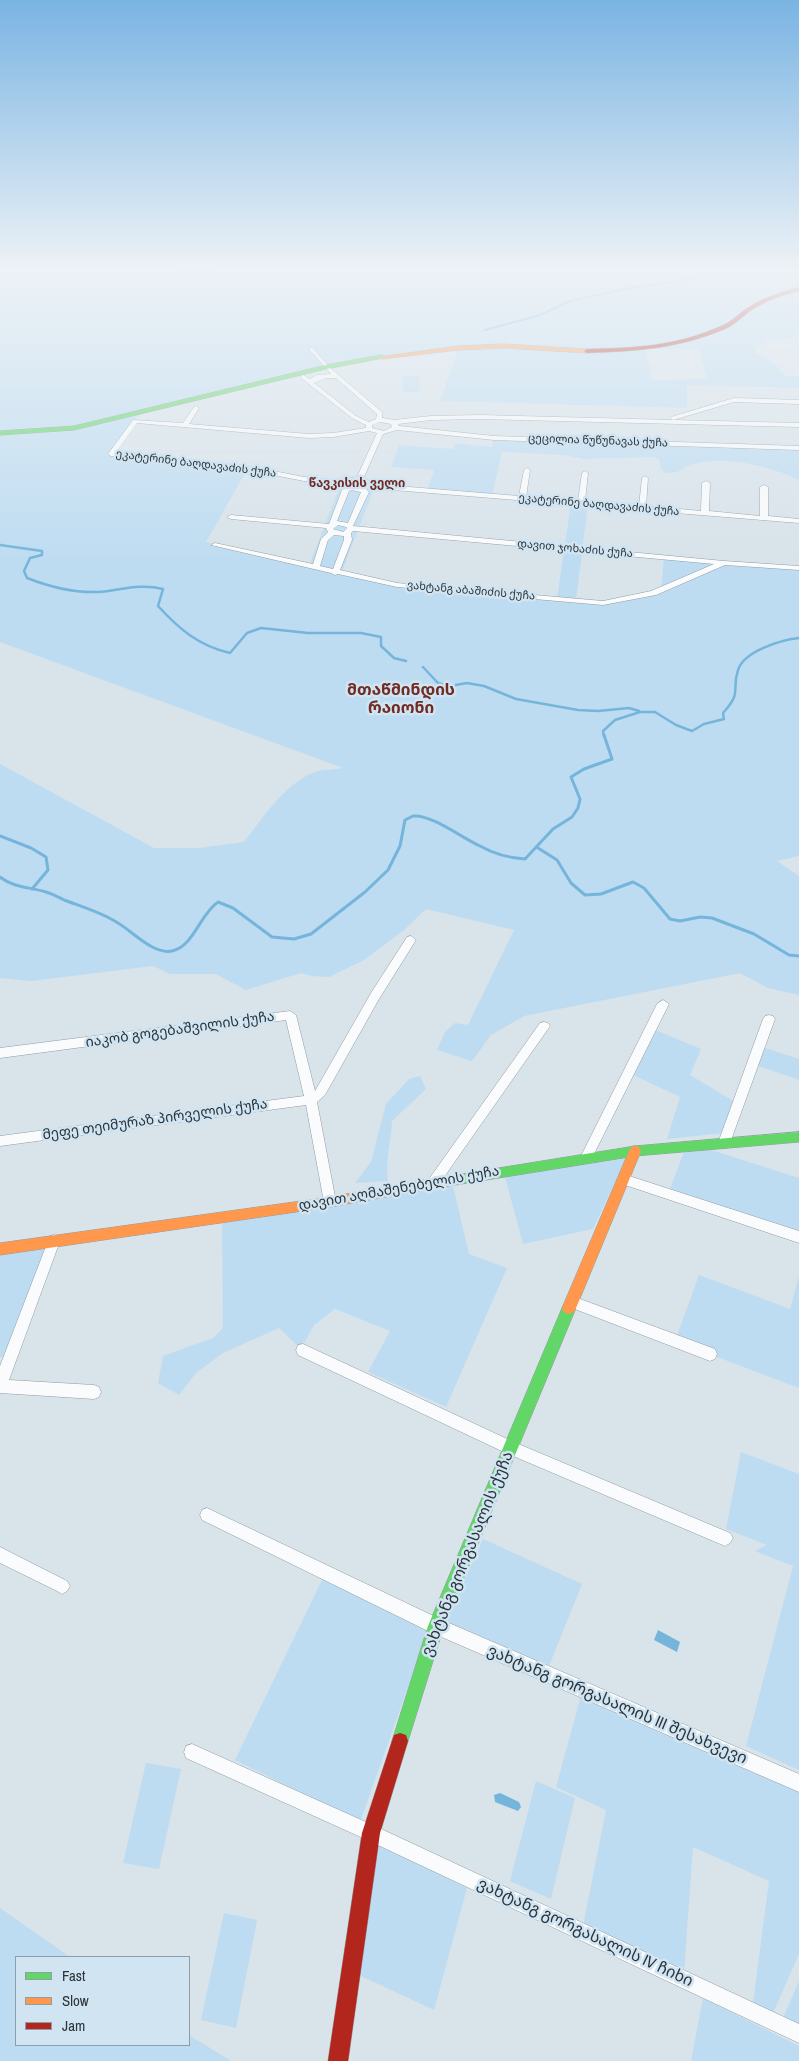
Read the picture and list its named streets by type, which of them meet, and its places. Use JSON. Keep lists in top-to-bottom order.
{
  "streets": {
    "street": [
      "ცეცილია წუწუნავას ქუჩა",
      "ეკატერინე ბაღდავაძის ქუჩა",
      "დავით ჯოხაძის ქუჩა",
      "ვახტანგ აბაშიძის ქუჩა",
      "იაკობ გოგებაშვილის ქუჩა",
      "მეფე თეიმურაზ პირველის ქუჩა",
      "დავით აღმაშენებელის ქუჩა",
      "ვახტანგ გორგასალის ქუჩა",
      "ვახტანგ გორგასალის III შესახვევი",
      "ვახტანგ გორგასალის IV ჩიხი"
    ]
  },
  "crossings": [
    ["დავით ჯოხაძის ქუჩა", "ვახტანგ აბაშიძის ქუჩა"],
    ["იაკობ გოგებაშვილის ქუჩა", "მეფე თეიმურაზ პირველის ქუჩა"],
    ["იაკობ გოგებაშვილის ქუჩა", "დავით აღმაშენებელის ქუჩა"],
    ["დავით აღმაშენებელის ქუჩა", "ვახტანგ გორგასალის ქუჩა"],
    ["ვახტანგ გორგასალის ქუჩა", "ვახტანგ გორგასალის III შესახვევი"],
    ["ვახტანგ გორგასალის ქუჩა", "ვახტანგ გორგასალის IV ჩიხი"]
  ],
  "districts": ["წავკისის ველი", "მთაწმინდის რაიონი"],
  "legend": ["Fast", "Slow", "Jam"]
}
